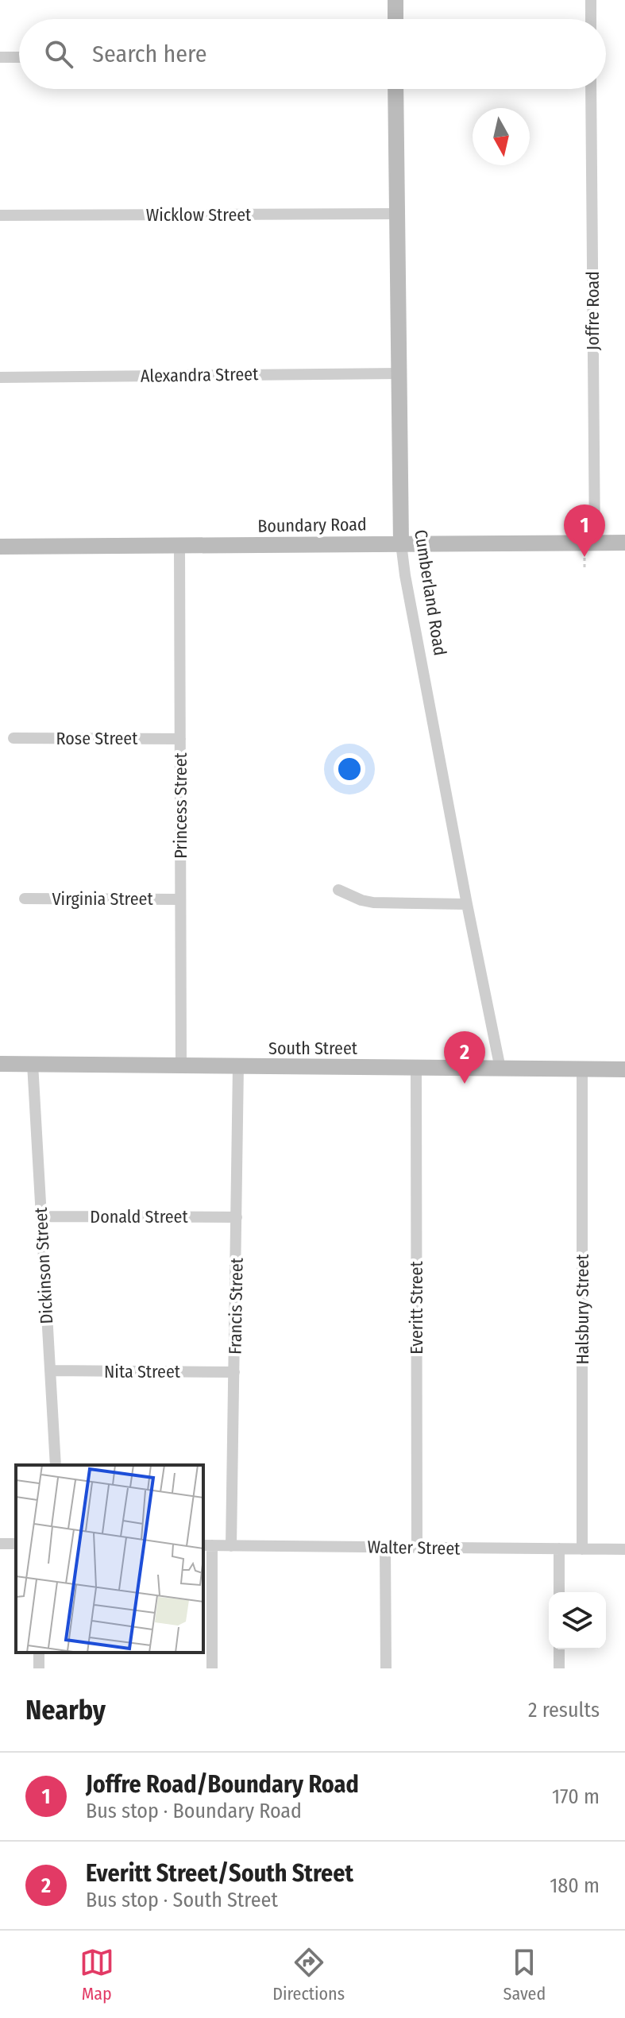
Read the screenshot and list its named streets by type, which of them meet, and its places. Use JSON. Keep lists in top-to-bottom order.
{
  "streets": {
    "main road": ["Boundary Road", "Cumberland Road", "South Street"],
    "street": [
      "Wicklow Street",
      "Joffre Road",
      "Alexandra Street",
      "Rose Street",
      "Princess Street",
      "Virginia Street",
      "Donald Street",
      "Dickinson Street",
      "Francis Street",
      "Everitt Street",
      "Halsbury Street",
      "Nita Street",
      "Walter Street"
    ]
  },
  "crossings": [
    ["Wicklow Street", "Cumberland Road"],
    ["Joffre Road", "Boundary Road"],
    ["Alexandra Street", "Cumberland Road"],
    ["Boundary Road", "Cumberland Road"],
    ["Boundary Road", "Princess Street"],
    ["Cumberland Road", "South Street"],
    ["Rose Street", "Princess Street"],
    ["Princess Street", "Virginia Street"],
    ["Princess Street", "South Street"],
    ["South Street", "Dickinson Street"],
    ["South Street", "Francis Street"],
    ["South Street", "Everitt Street"],
    ["South Street", "Halsbury Street"],
    ["Donald Street", "Dickinson Street"],
    ["Donald Street", "Francis Street"],
    ["Dickinson Street", "Nita Street"],
    ["Francis Street", "Nita Street"],
    ["Francis Street", "Walter Street"],
    ["Everitt Street", "Walter Street"],
    ["Halsbury Street", "Walter Street"]
  ],
  "north": "bottom",
  "page": {
    "search": "Search here",
    "pins": ["1", "2"],
    "heading": ["Nearby", "2 results"],
    "list": [
      {
        "mark": "1",
        "name": "Joffre Road/Boundary Road",
        "note": "Bus stop · Boundary Road",
        "value": "170 m"
      },
      {
        "mark": "2",
        "name": "Everitt Street/South Street",
        "note": "Bus stop · South Street",
        "value": "180 m"
      }
    ],
    "nav": ["Map", "Directions", "Saved"]
  }
}
